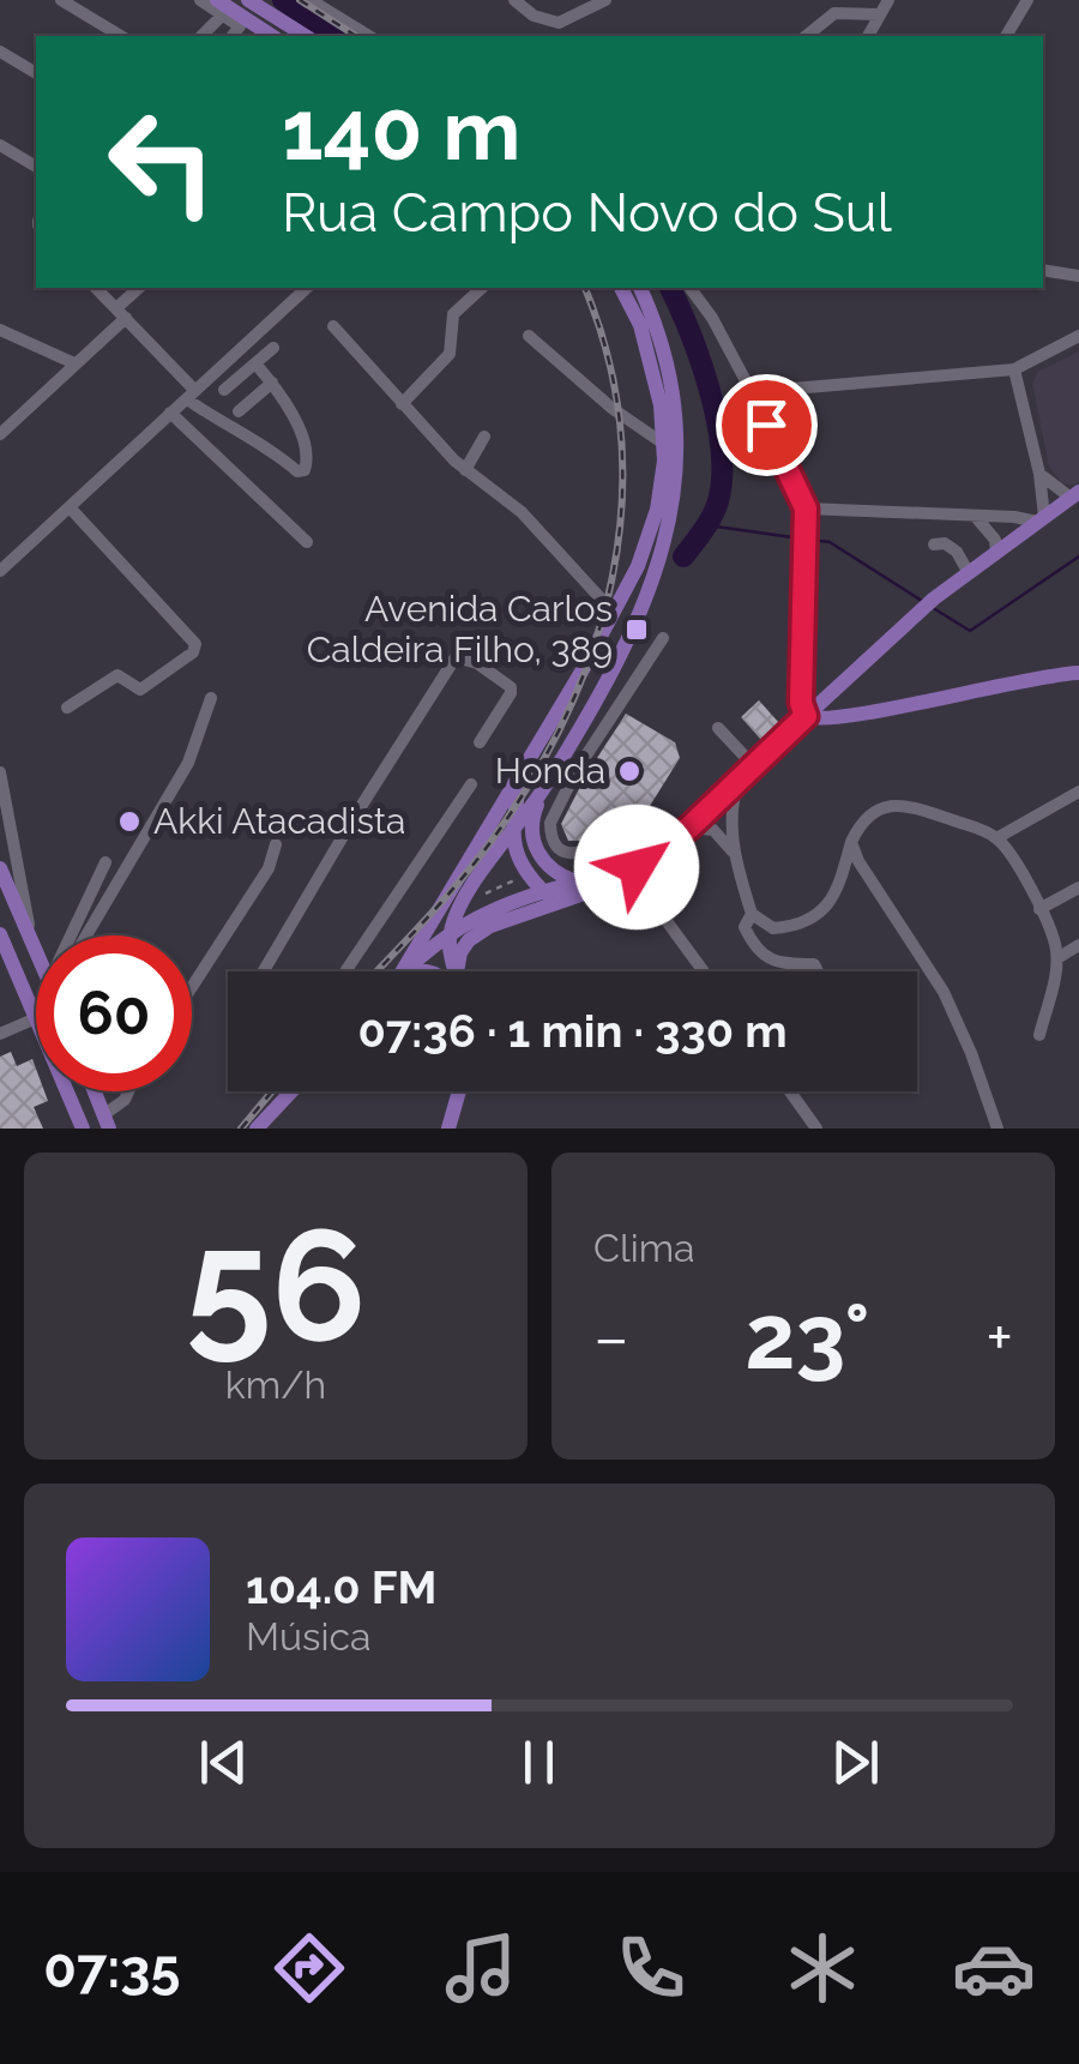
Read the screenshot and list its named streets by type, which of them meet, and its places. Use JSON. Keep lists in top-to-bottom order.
{
  "places": {
    "transit": ["Avenida Carlos Caldeira Filho, 389"],
    "other": ["Honda", "Akki Atacadista"]
  },
  "page": {
    "turn": ["140 m", "Rua Campo Novo do Sul"],
    "limit": "60",
    "trip": "07:36 · 1 min · 330 m",
    "tile": [
      ["56", "km/h"],
      "Clima"
    ],
    "heat": ["−", "23°", "+"],
    "song": ["104.0 FM", "Música"],
    "tabs": "07:35"
  }
}
